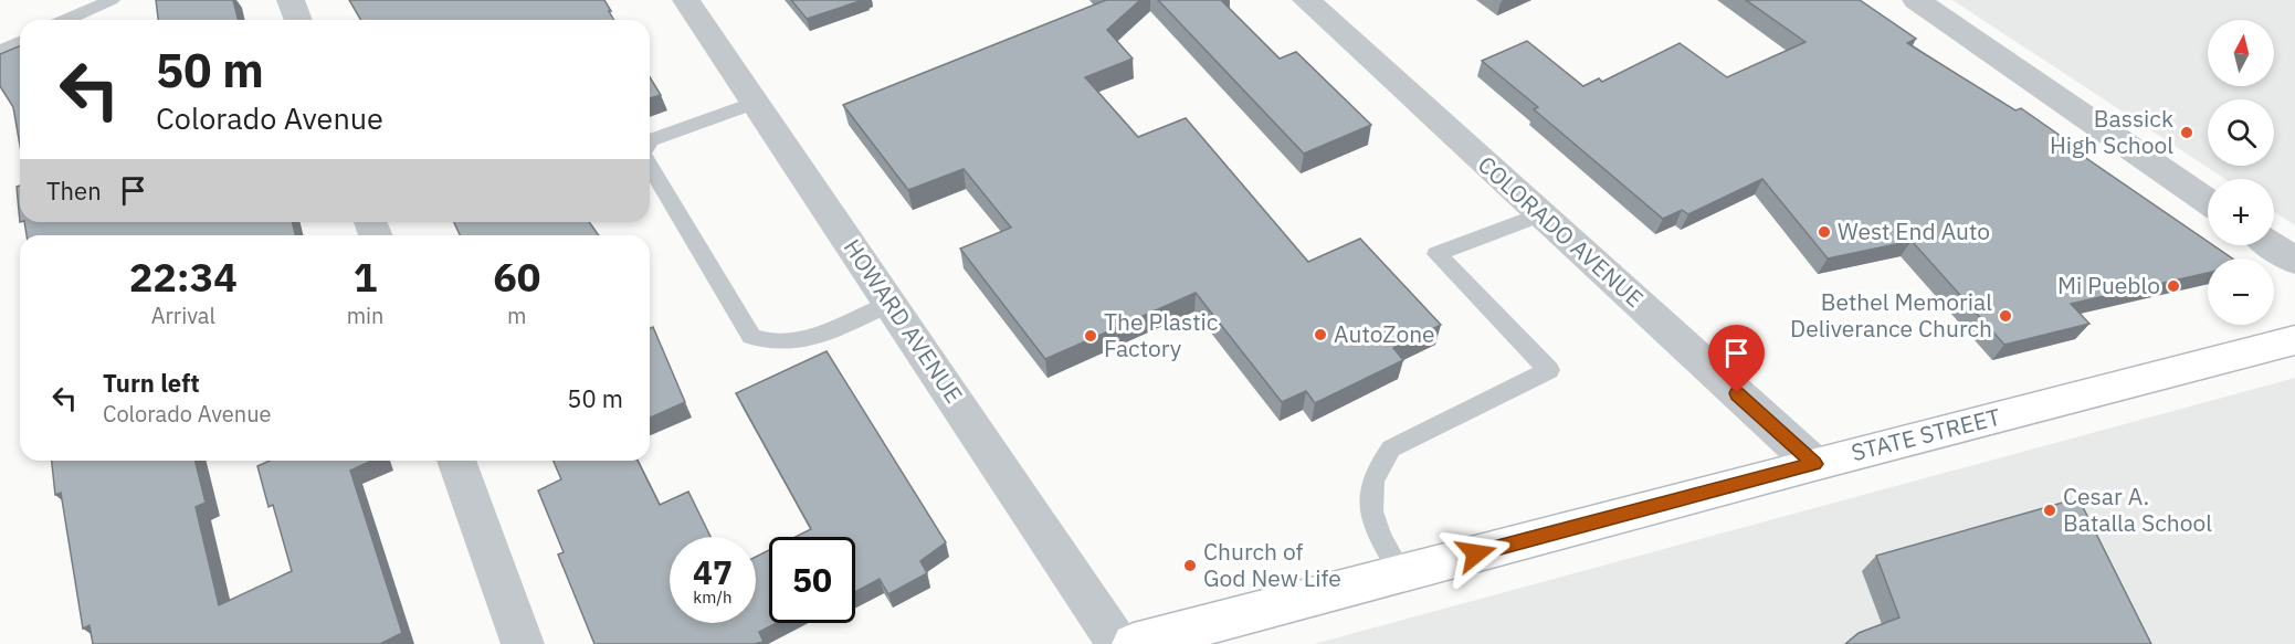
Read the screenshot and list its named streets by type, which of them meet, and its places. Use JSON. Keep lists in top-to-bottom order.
{
  "streets": {
    "main road": ["STATE STREET"],
    "street": ["COLORADO AVENUE", "HOWARD AVENUE"]
  },
  "crossings": [
    ["COLORADO AVENUE", "STATE STREET"]
  ],
  "places": [
    "Bassick High School",
    "West End Auto",
    "Mi Pueblo",
    "Bethel Memorial Deliverance Church",
    "AutoZone",
    "The Plastic Factory",
    "Cesar A. Batalla School",
    "Church of God New Life"
  ],
  "north": "top",
  "page": {
    "map_buttons": ["+", "−"],
    "turn": ["50 m", "Colorado Avenue"],
    "then": "Then",
    "eta": [
      "22:34",
      "Arrival",
      "1",
      "min",
      "60",
      "m"
    ],
    "list": [
      {
        "name": "Turn left",
        "note": "Colorado Avenue",
        "value": "50 m"
      }
    ],
    "speed": "47 km/h",
    "limit": "50"
  }
}
